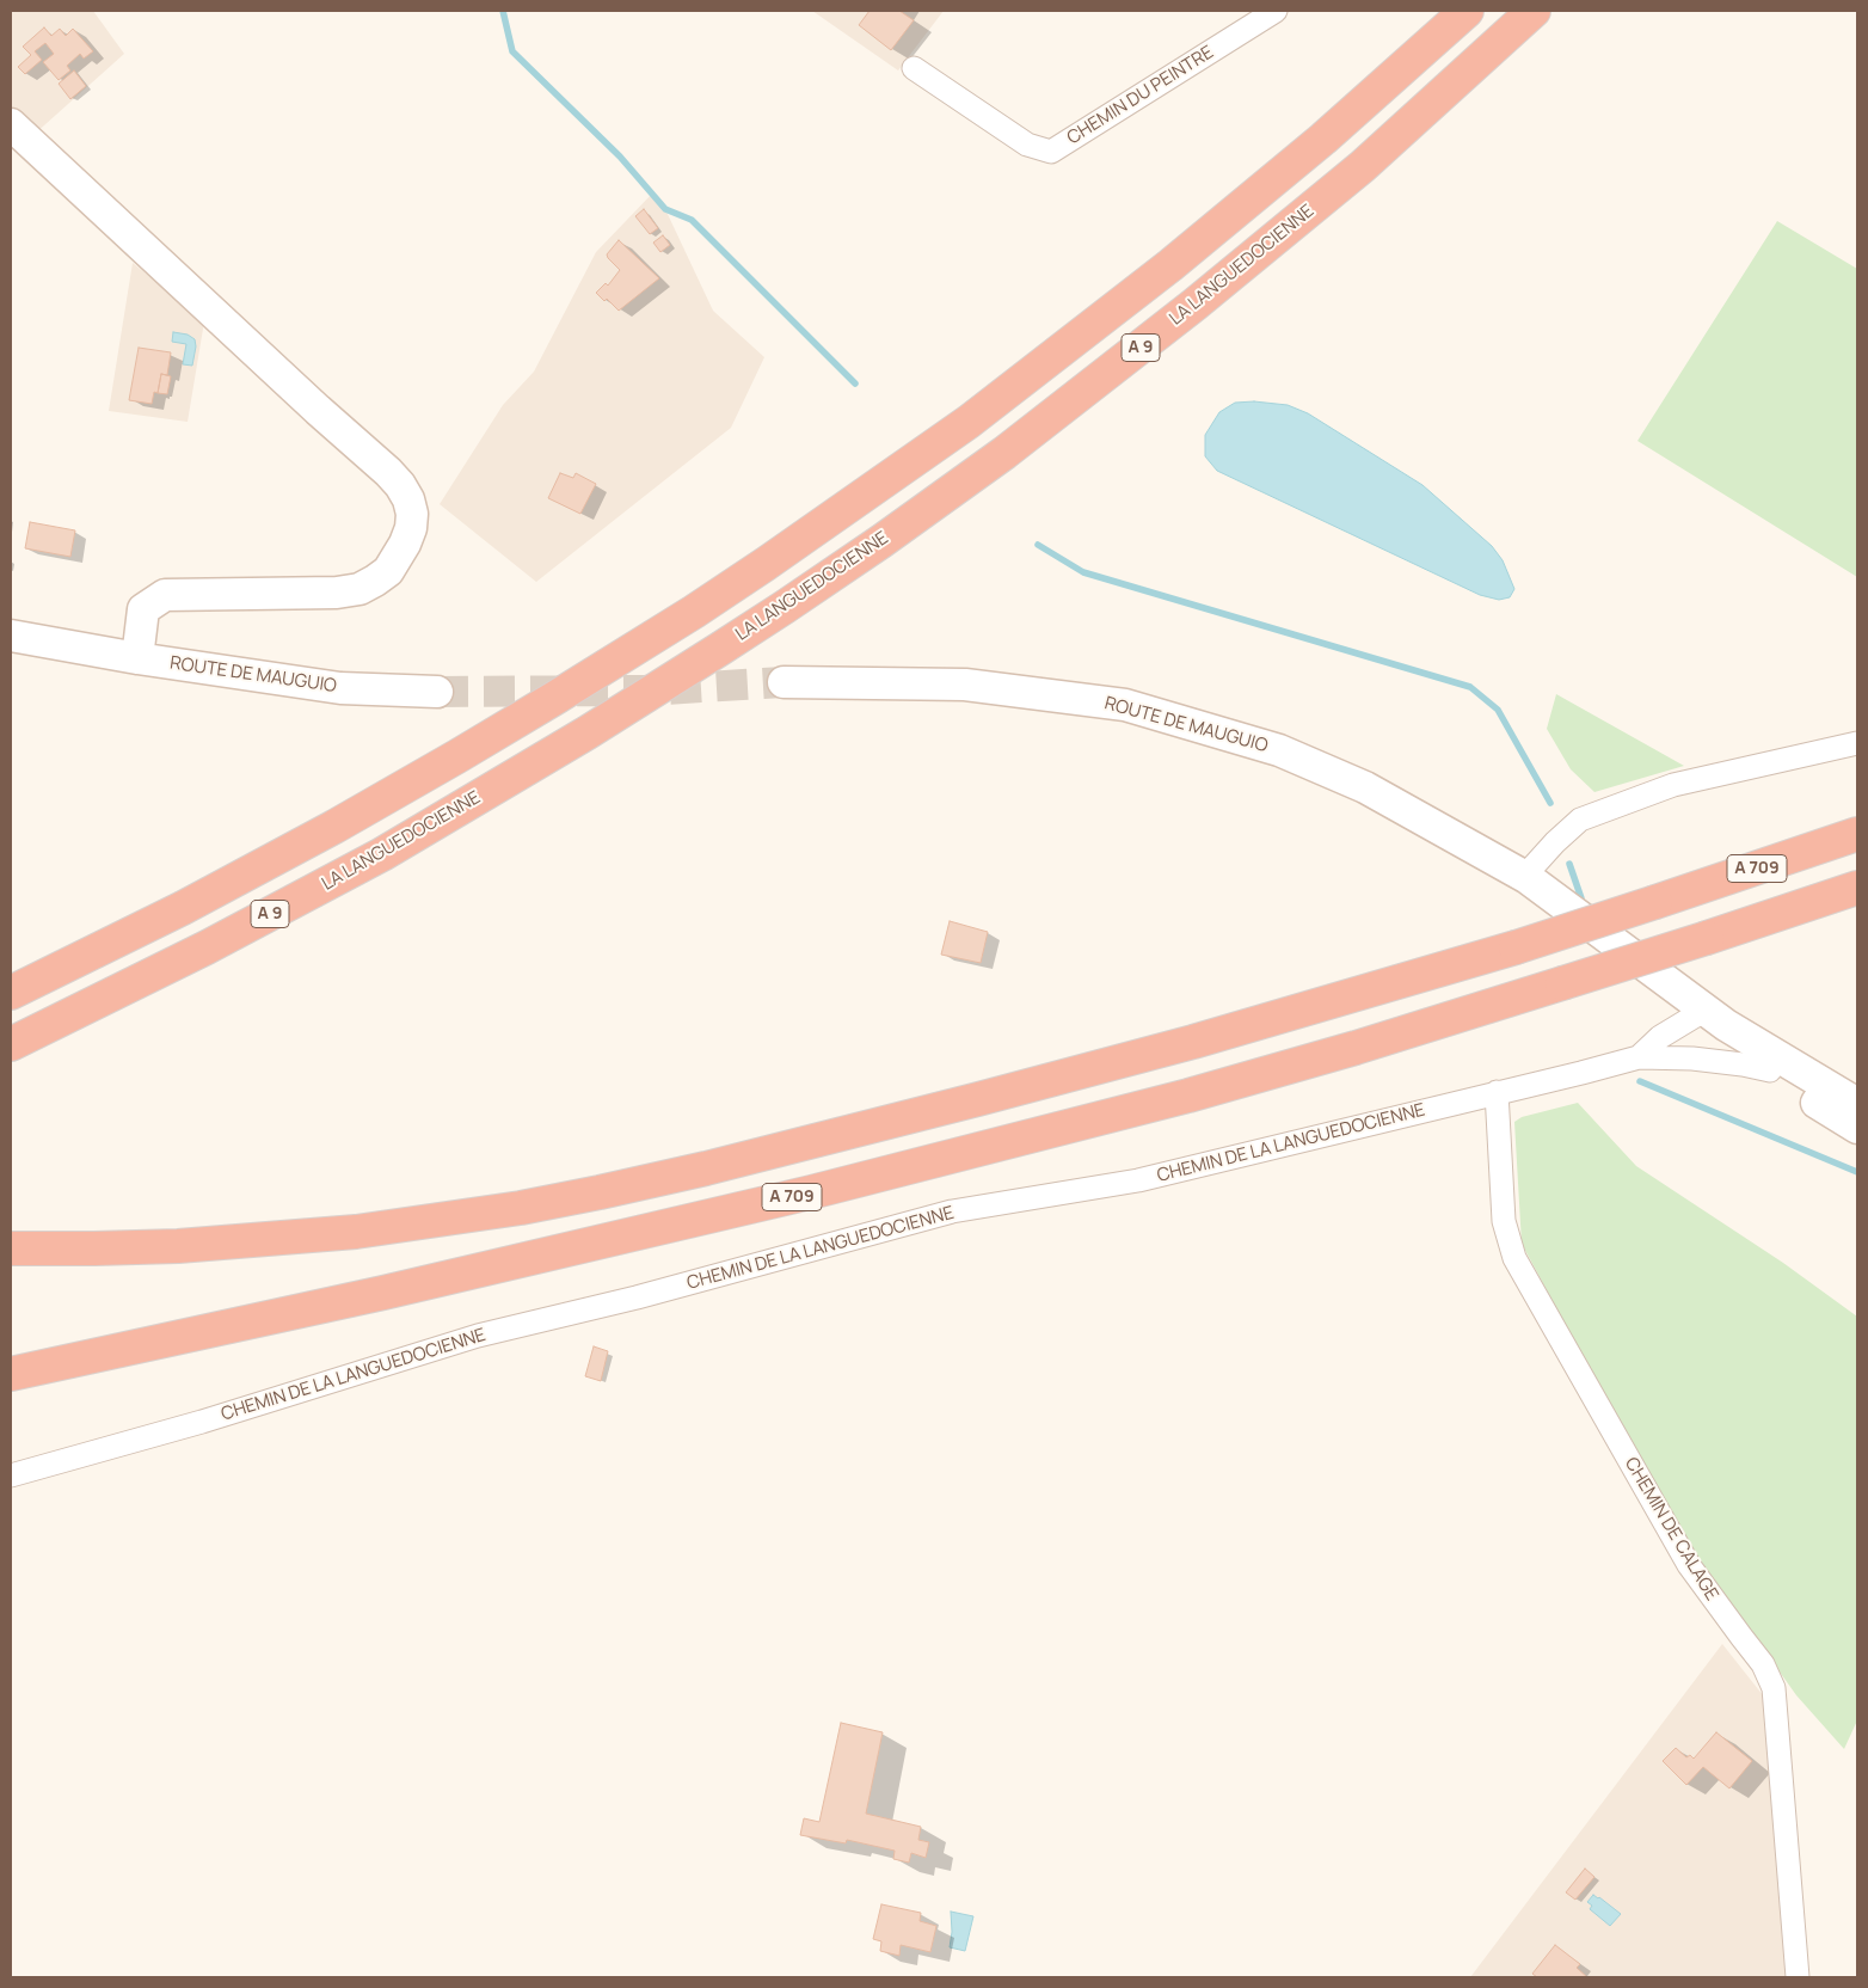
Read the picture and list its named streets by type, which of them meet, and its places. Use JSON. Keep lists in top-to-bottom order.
{
  "streets": {
    "highway": ["LA LANGUEDOCIENNE", "A 9", "A 709"],
    "street": [
      "CHEMIN DU PEINTRE",
      "ROUTE DE MAUGUIO",
      "CHEMIN DE LA LANGUEDOCIENNE",
      "CHEMIN DE CALAGE"
    ]
  },
  "crossings": [
    ["ROUTE DE MAUGUIO", "CHEMIN DE LA LANGUEDOCIENNE"],
    ["CHEMIN DE LA LANGUEDOCIENNE", "CHEMIN DE CALAGE"]
  ]
}
